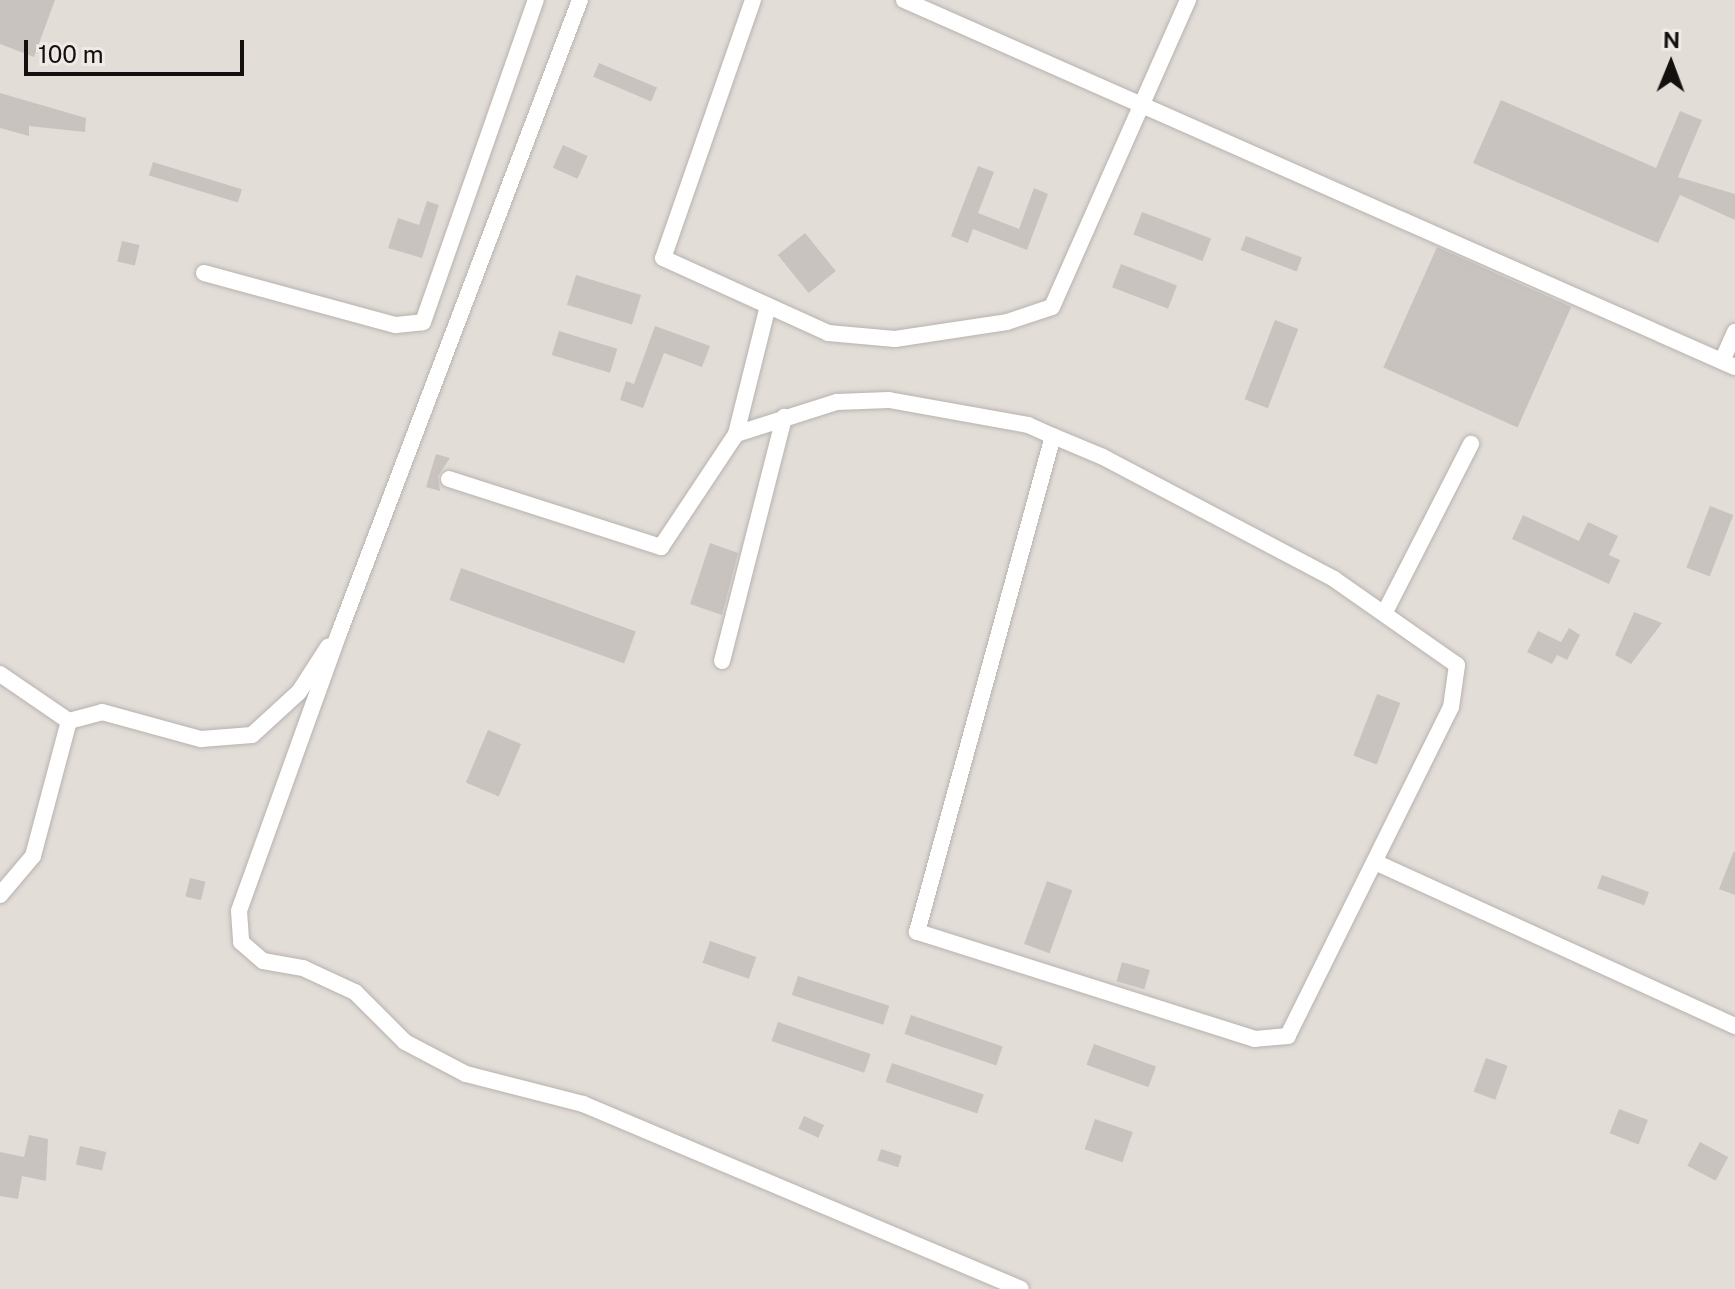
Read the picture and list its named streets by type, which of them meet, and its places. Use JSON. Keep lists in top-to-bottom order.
{
  "scale_bar": "100 m",
  "north": "top"
}
